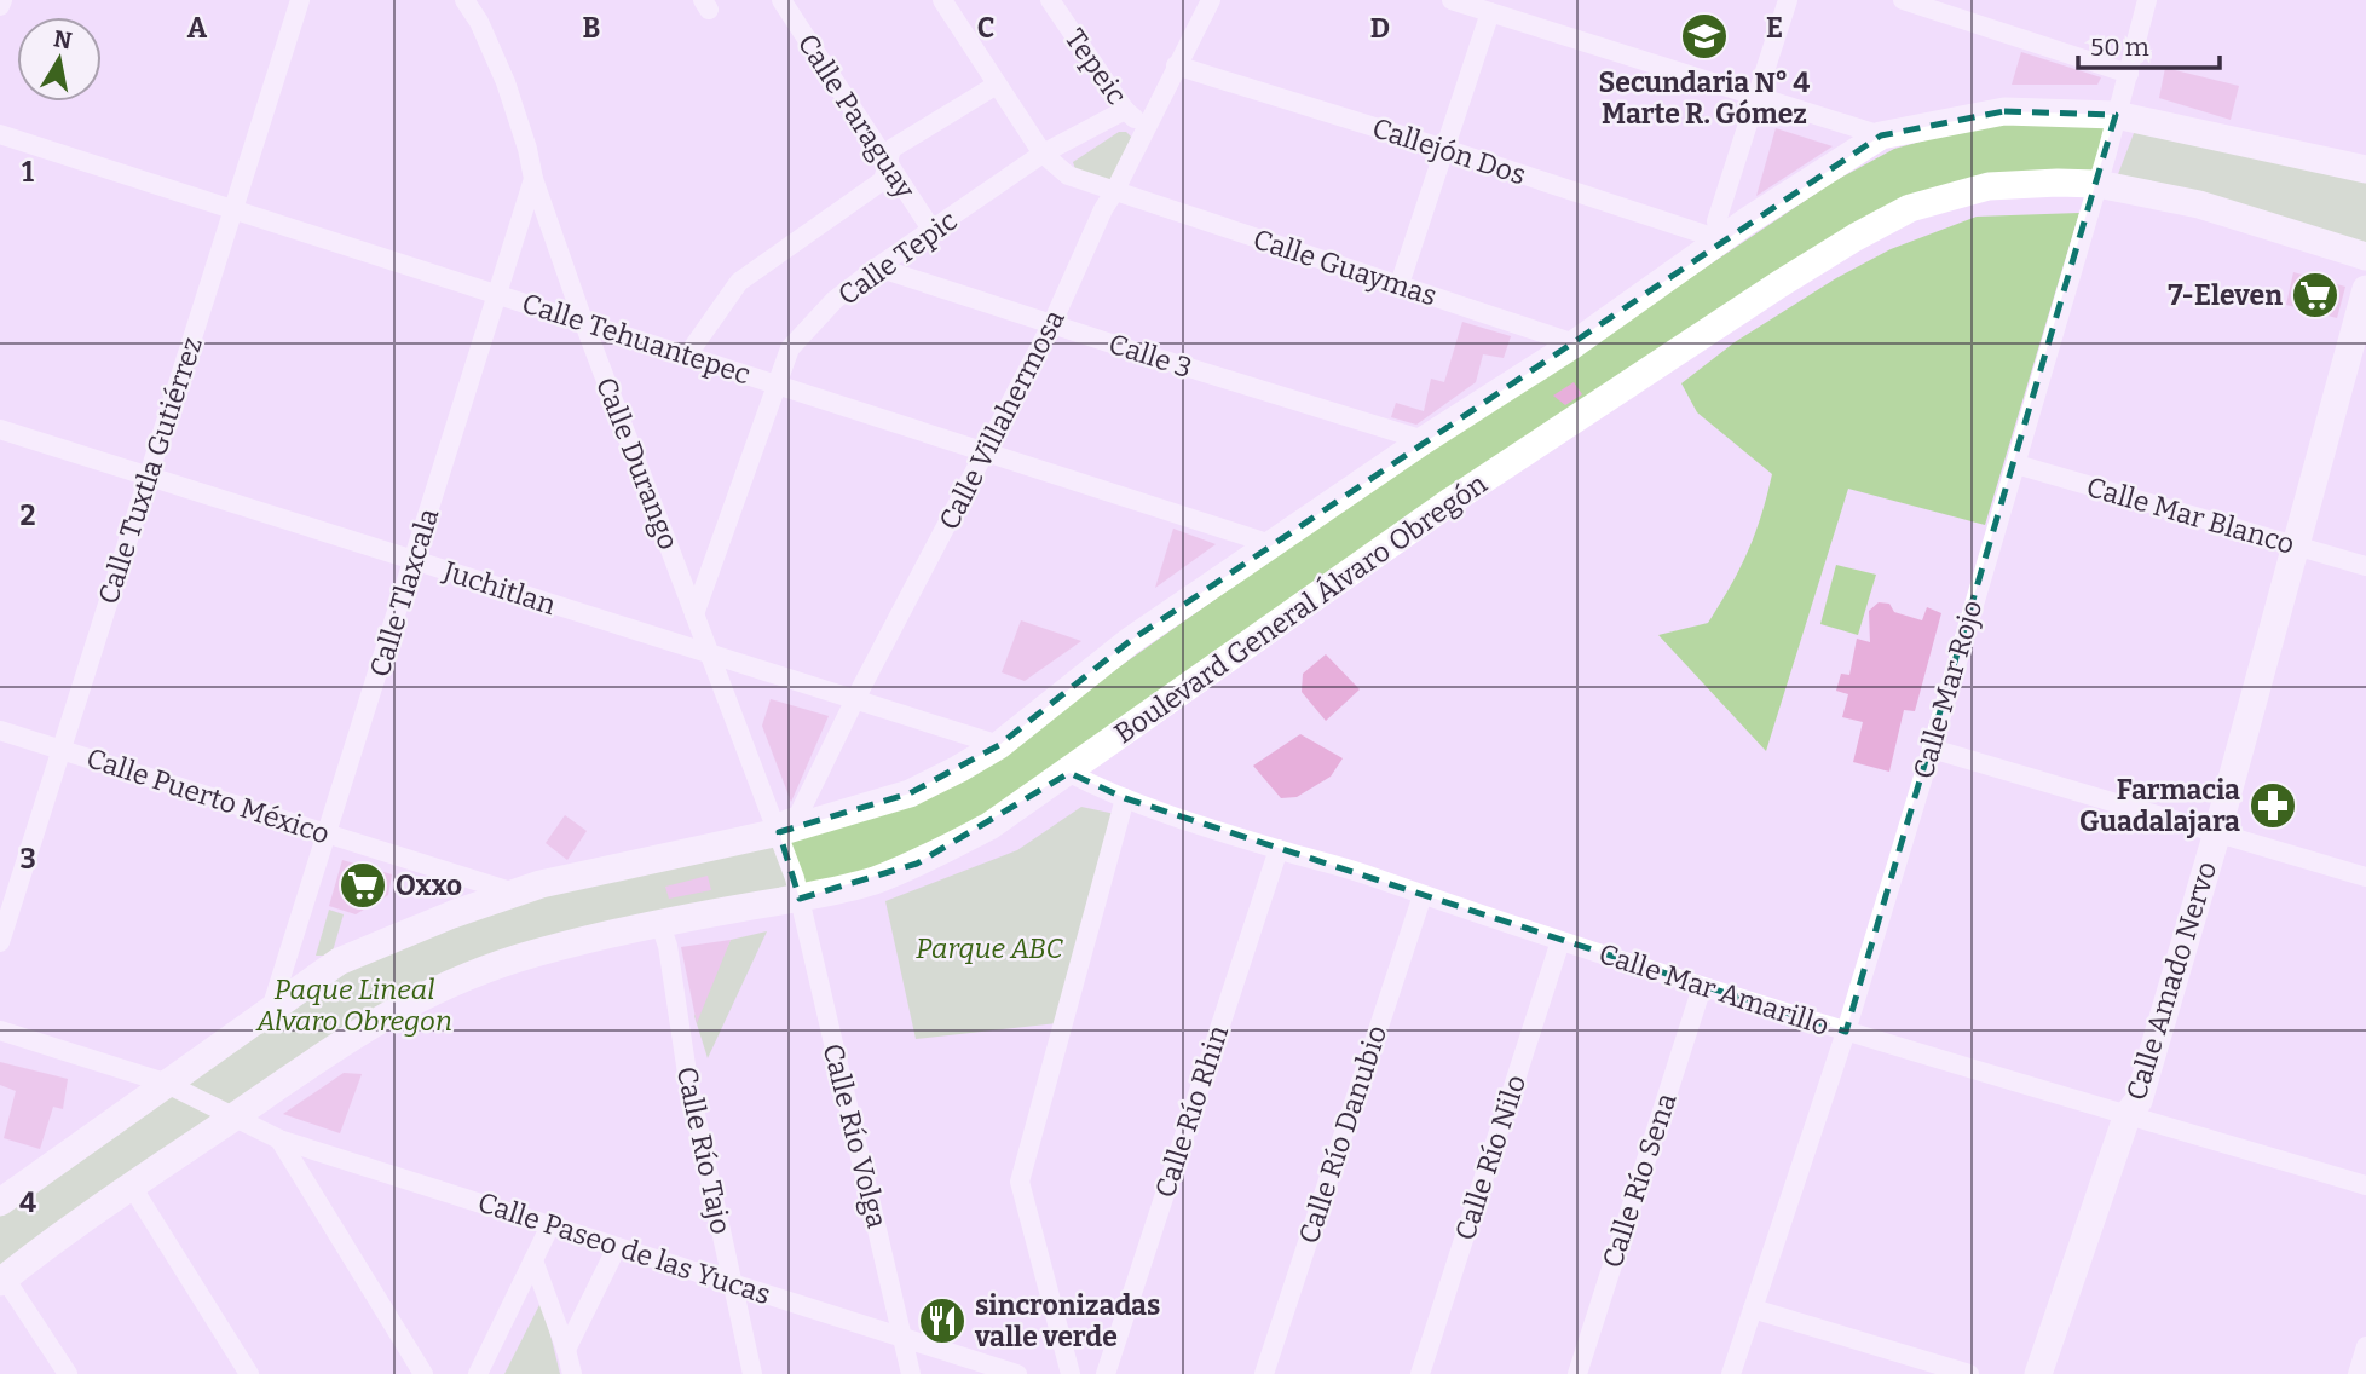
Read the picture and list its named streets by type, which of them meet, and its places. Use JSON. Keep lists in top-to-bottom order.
{
  "streets": {
    "main road": ["Boulevard General Álvaro Obregón", "Calle Amado Nervo"],
    "street": [
      "Tepeic",
      "Calle Paraguay",
      "Callejón Dos",
      "Calle Tepic",
      "Calle Guaymas",
      "Calle Tehuantepec",
      "Calle 3",
      "Calle Villahermosa",
      "Calle Durango",
      "Calle Tuxtla Gutiérrez",
      "Calle Mar Blanco",
      "Juchitlan",
      "Calle Tlaxcala",
      "Calle Mar Rojo",
      "Calle Puerto México",
      "Calle Mar Amarillo",
      "Calle Río Rhin",
      "Calle Río Danubio",
      "Calle Río Volga",
      "Calle Río Tajo",
      "Calle Río Nilo",
      "Calle Río Sena",
      "Calle Paseo de las Yucas"
    ]
  },
  "crossings": [
    ["Tepeic", "Calle Tepic"],
    ["Tepeic", "Calle Villahermosa"],
    ["Calle Paraguay", "Calle Tepic"],
    ["Callejón Dos", "Calle Villahermosa"],
    ["Calle Tepic", "Calle Guaymas"],
    ["Calle Tepic", "Calle Tehuantepec"],
    ["Calle Tepic", "Calle 3"],
    ["Calle Tepic", "Calle Durango"],
    ["Calle Guaymas", "Calle Villahermosa"],
    ["Calle Tehuantepec", "Calle Villahermosa"],
    ["Calle Tehuantepec", "Calle Durango"],
    ["Calle Tehuantepec", "Calle Tuxtla Gutiérrez"],
    ["Calle Tehuantepec", "Calle Tlaxcala"],
    ["Calle 3", "Calle Villahermosa"],
    ["Calle Villahermosa", "Calle Durango"],
    ["Calle Villahermosa", "Juchitlan"],
    ["Calle Villahermosa", "Calle Río Volga"],
    ["Calle Durango", "Juchitlan"],
    ["Calle Durango", "Calle Tlaxcala"],
    ["Calle Durango", "Calle Río Volga"],
    ["Calle Tuxtla Gutiérrez", "Juchitlan"],
    ["Calle Tuxtla Gutiérrez", "Calle Puerto México"],
    ["Calle Mar Blanco", "Calle Mar Rojo"],
    ["Calle Mar Blanco", "Calle Amado Nervo"],
    ["Juchitlan", "Calle Tlaxcala"],
    ["Calle Tlaxcala", "Calle Puerto México"],
    ["Boulevard General Álvaro Obregón", "Calle Mar Rojo"],
    ["Boulevard General Álvaro Obregón", "Calle Mar Amarillo"],
    ["Boulevard General Álvaro Obregón", "Calle Río Volga"],
    ["Boulevard General Álvaro Obregón", "Calle Río Tajo"],
    ["Boulevard General Álvaro Obregón", "Calle Paseo de las Yucas"],
    ["Calle Mar Rojo", "Calle Mar Amarillo"],
    ["Calle Amado Nervo", "Calle Mar Amarillo"],
    ["Calle Mar Amarillo", "Calle Río Rhin"],
    ["Calle Mar Amarillo", "Calle Río Danubio"],
    ["Calle Mar Amarillo", "Calle Río Nilo"],
    ["Calle Mar Amarillo", "Calle Río Sena"],
    ["Calle Río Volga", "Calle Paseo de las Yucas"],
    ["Calle Río Tajo", "Calle Paseo de las Yucas"]
  ],
  "parks": ["Parque ABC", "Paque Lineal Alvaro Obregon"],
  "places": {
    "school or university": ["Secundaria N° 4 Marte R. Gómez"],
    "supermarket": ["7-Eleven", "Oxxo"],
    "pharmacy": ["Farmacia Guadalajara"],
    "restaurant": ["sincronizadas valle verde"]
  },
  "scale_bar": "50 m",
  "north": "top",
  "grid": {
    "columns": [
      "A",
      "B",
      "C",
      "D",
      "E"
    ],
    "rows": [
      "1",
      "2",
      "3",
      "4"
    ]
  }
}
